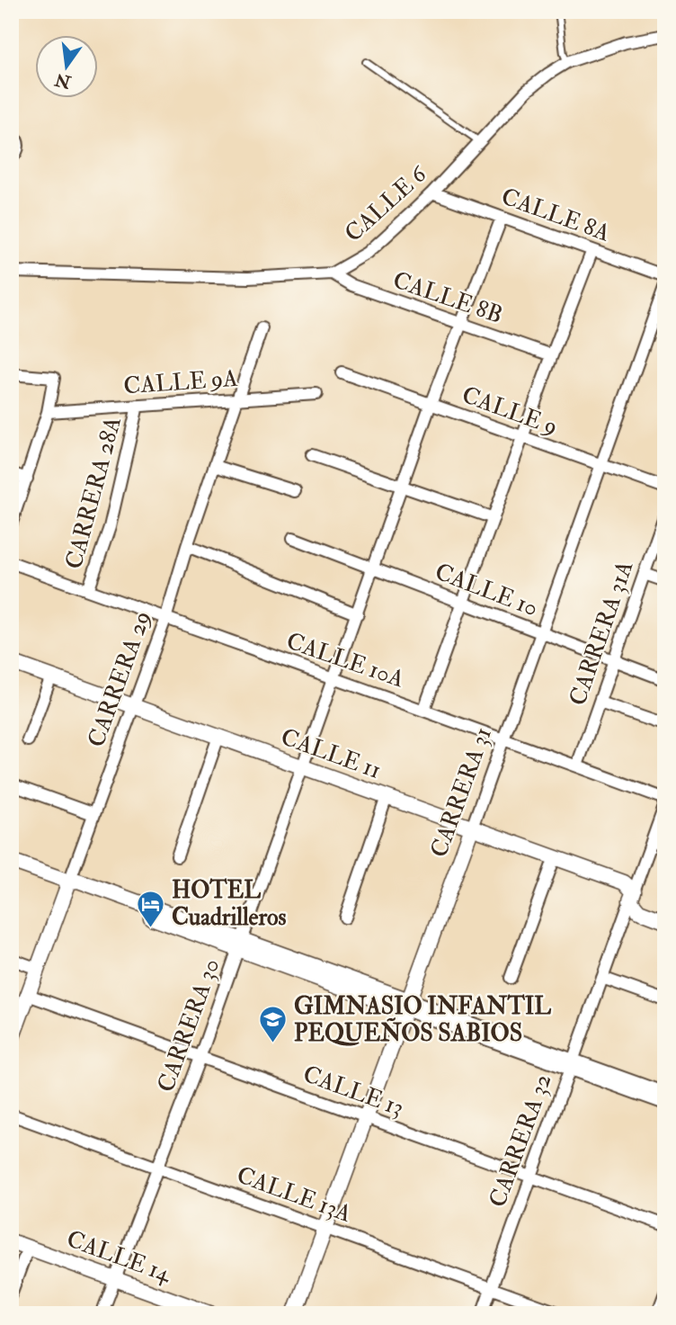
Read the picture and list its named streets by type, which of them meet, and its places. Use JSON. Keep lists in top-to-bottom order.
{
  "streets": {
    "street": [
      "CALLE 6",
      "CALLE 8A",
      "CALLE 8B",
      "CALLE 9A",
      "CALLE 9",
      "CARRERA 28A",
      "CALLE 10",
      "CARRERA 31A",
      "CALLE 10A",
      "CARRERA 29",
      "CALLE 11",
      "CARRERA 31",
      "CARRERA 30",
      "CALLE 13",
      "CARRERA 32",
      "CALLE 13A",
      "CALLE 14"
    ]
  },
  "crossings": [
    ["CALLE 6", "CALLE 8A"],
    ["CALLE 6", "CALLE 8B"],
    ["CALLE 8A", "CARRERA 30"],
    ["CALLE 8B", "CARRERA 30"],
    ["CALLE 9A", "CARRERA 28A"],
    ["CALLE 9A", "CARRERA 29"],
    ["CALLE 9", "CARRERA 31"],
    ["CALLE 9", "CARRERA 30"],
    ["CARRERA 28A", "CALLE 10A"],
    ["CALLE 10", "CARRERA 31A"],
    ["CALLE 10", "CARRERA 31"],
    ["CALLE 10", "CARRERA 30"],
    ["CARRERA 31A", "CALLE 10A"],
    ["CALLE 10A", "CARRERA 29"],
    ["CALLE 10A", "CARRERA 31"],
    ["CALLE 10A", "CARRERA 30"],
    ["CARRERA 29", "CALLE 11"],
    ["CARRERA 29", "CALLE 13"],
    ["CALLE 11", "CARRERA 31"],
    ["CALLE 11", "CARRERA 30"],
    ["CALLE 11", "CARRERA 32"],
    ["CARRERA 31", "CALLE 13"],
    ["CARRERA 31", "CALLE 13A"],
    ["CARRERA 30", "CALLE 13"],
    ["CARRERA 30", "CALLE 13A"],
    ["CARRERA 30", "CALLE 14"],
    ["CALLE 13", "CARRERA 32"],
    ["CARRERA 32", "CALLE 13A"]
  ],
  "places": {
    "hotel": ["HOTEL Cuadrilleros"],
    "school or university": ["GIMNASIO INFANTIL PEQUEÑOS SABIOS"]
  },
  "north": "bottom"
}
